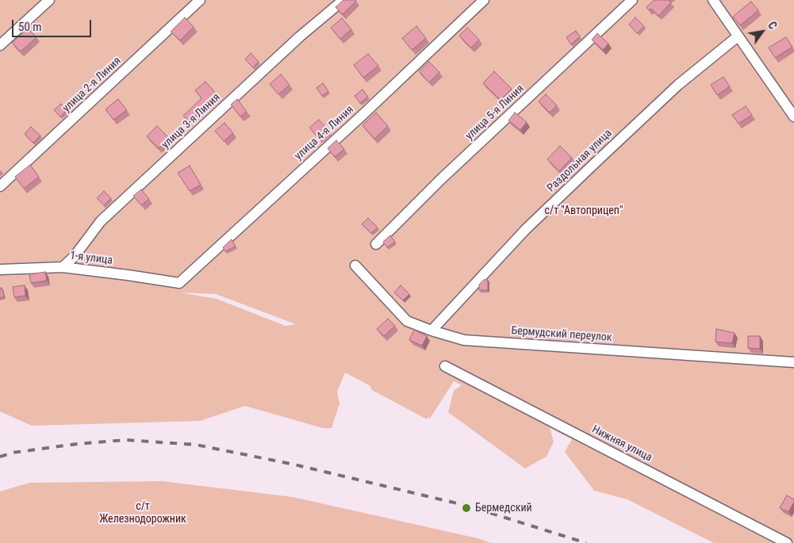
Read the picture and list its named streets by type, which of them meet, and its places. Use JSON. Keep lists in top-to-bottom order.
{
  "streets": {
    "street": [
      "улица 2-я Линия",
      "улица 5-я Линия",
      "улица 3-я Линия",
      "улица 4-я Линия",
      "Раздольная улица",
      "1-я улица",
      "Бермудский переулок",
      "Нижняя улица"
    ]
  },
  "crossings": [
    ["улица 3-я Линия", "1-я улица"],
    ["улица 4-я Линия", "1-я улица"],
    ["Раздольная улица", "Бермудский переулок"]
  ],
  "parks": ["с/т \"Автоприцеп\"", "с/т Железнодорожник"],
  "places": ["Бермедский"],
  "scale_bar": "50 m",
  "north": "top right"
}
